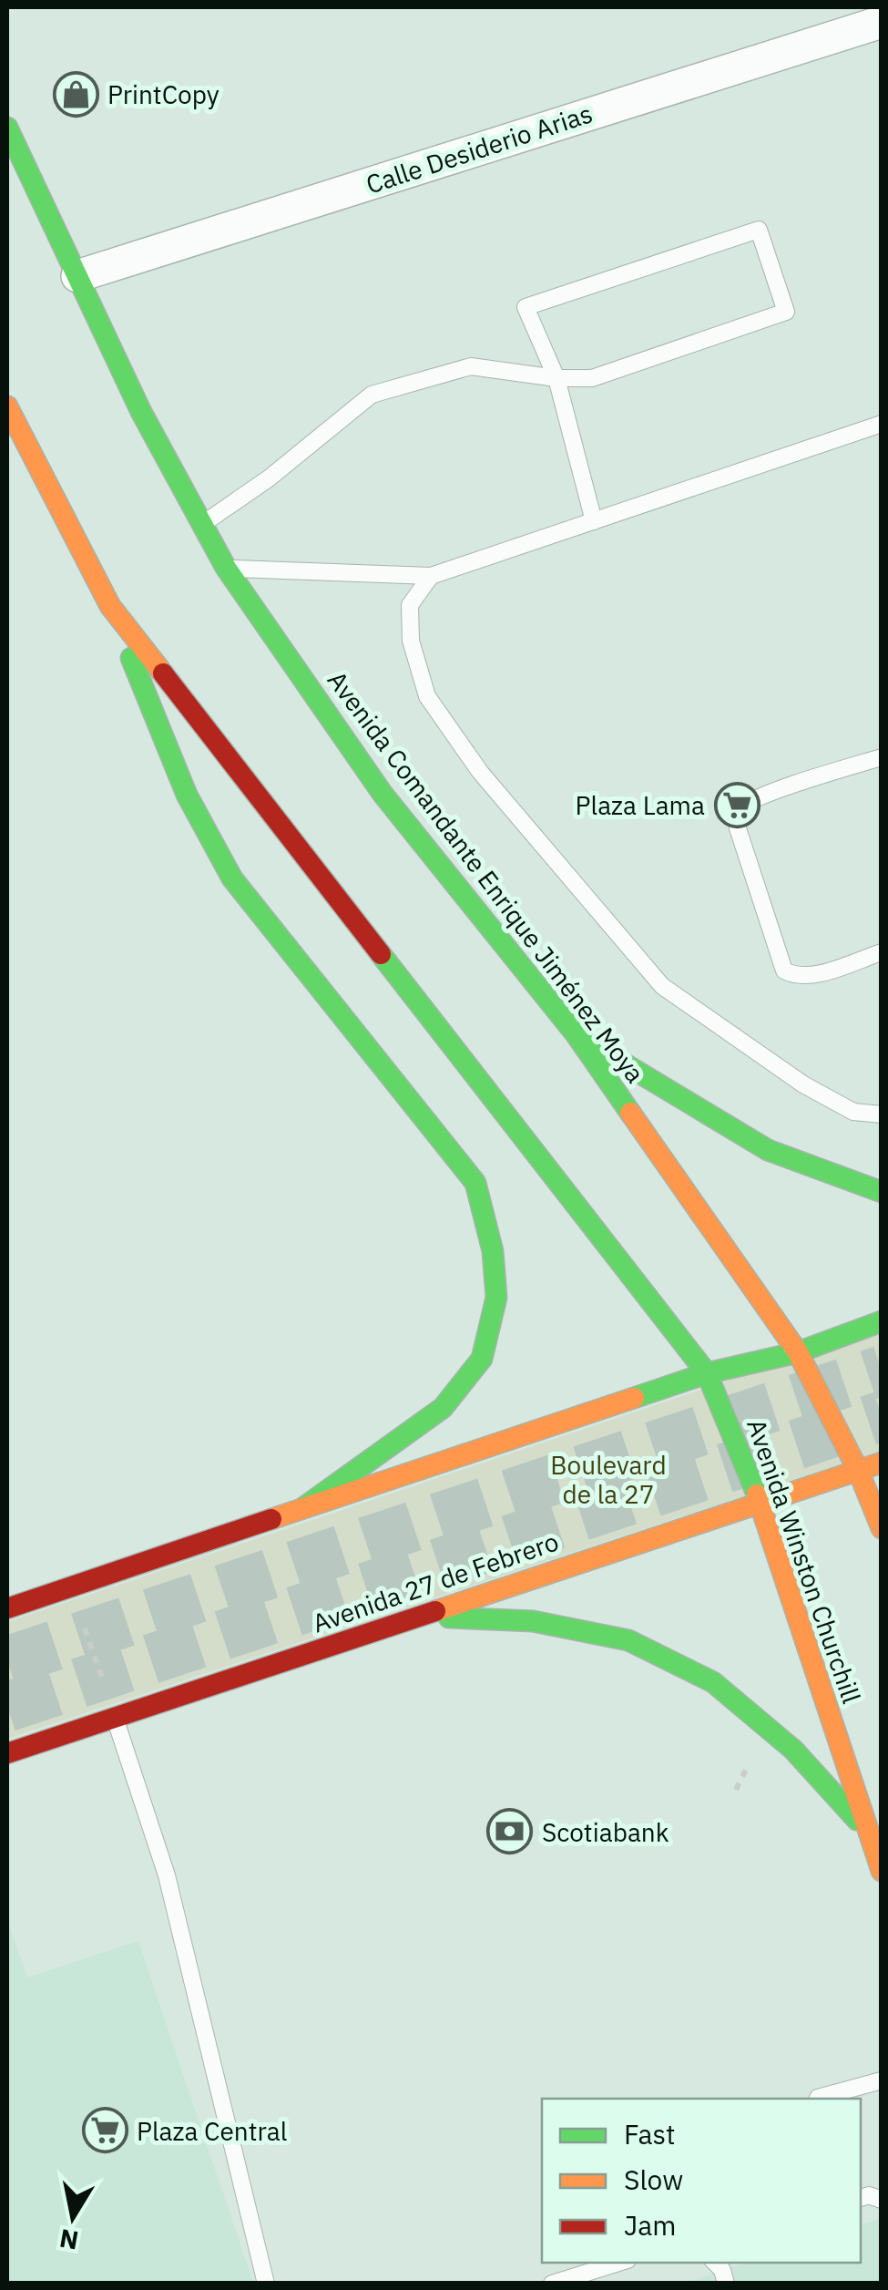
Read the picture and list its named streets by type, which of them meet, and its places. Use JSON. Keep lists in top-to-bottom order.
{
  "streets": {
    "main road": ["Avenida Comandante Enrique Jiménez Moya", "Avenida Winston Churchill", "Avenida 27 de Febrero"],
    "street": ["Calle Desiderio Arias"]
  },
  "crossings": [
    ["Calle Desiderio Arias", "Avenida Comandante Enrique Jiménez Moya"],
    ["Avenida Winston Churchill", "Avenida 27 de Febrero"]
  ],
  "parks": ["Boulevard de la 27"],
  "places": {
    "shop": ["PrintCopy"],
    "supermarket": ["Plaza Lama", "Plaza Central"],
    "bank": ["Scotiabank"]
  },
  "legend": ["Fast", "Slow", "Jam"],
  "north": "bottom"
}
